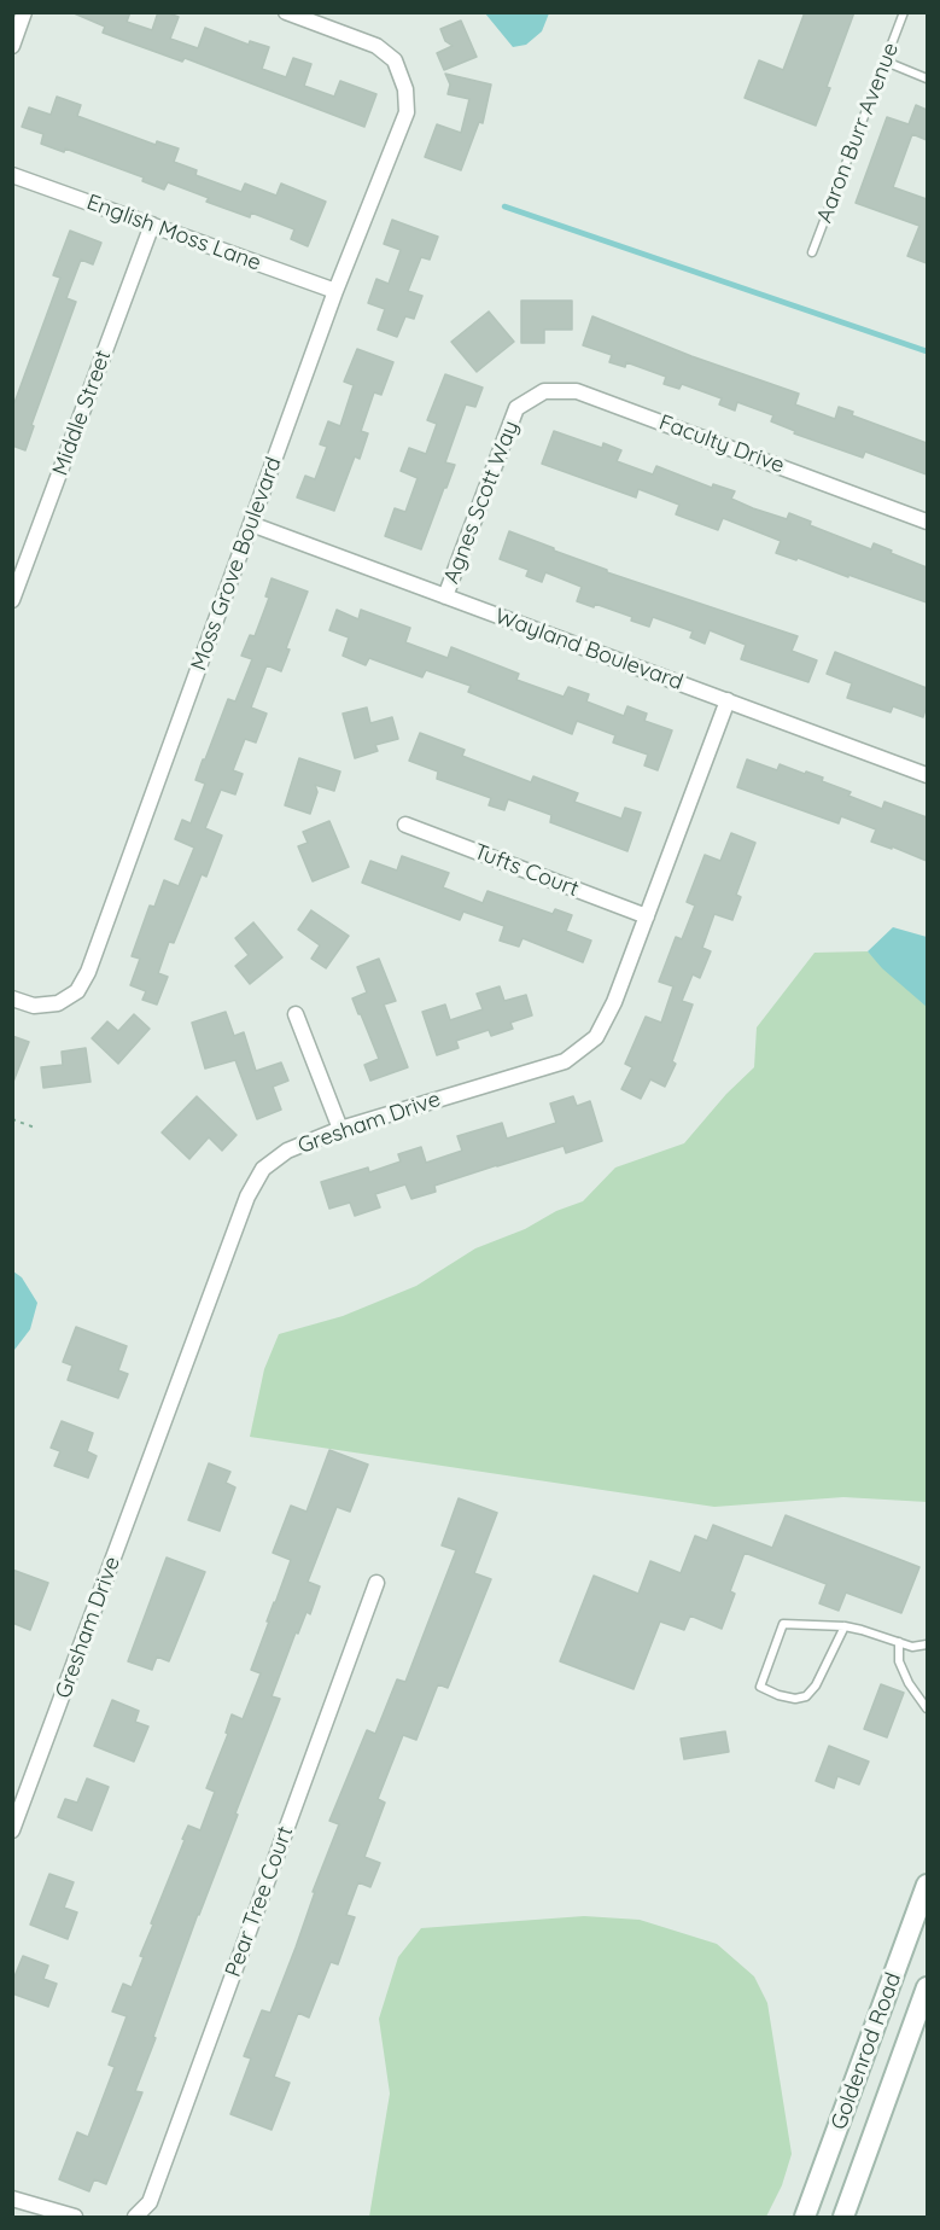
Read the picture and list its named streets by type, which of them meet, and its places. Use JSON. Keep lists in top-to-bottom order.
{
  "streets": {
    "main road": ["Goldenrod Road"],
    "street": [
      "English Moss Lane",
      "Middle Street",
      "Faculty Drive",
      "Agnes Scott Way",
      "Moss Grove Boulevard",
      "Wayland Boulevard",
      "Tufts Court",
      "Gresham Drive",
      "Pear Tree Court"
    ],
    "lane": ["Aaron Burr Avenue"]
  },
  "crossings": [
    ["English Moss Lane", "Middle Street"],
    ["English Moss Lane", "Moss Grove Boulevard"],
    ["Faculty Drive", "Agnes Scott Way"],
    ["Agnes Scott Way", "Wayland Boulevard"],
    ["Moss Grove Boulevard", "Wayland Boulevard"],
    ["Wayland Boulevard", "Gresham Drive"],
    ["Tufts Court", "Gresham Drive"]
  ]
}
